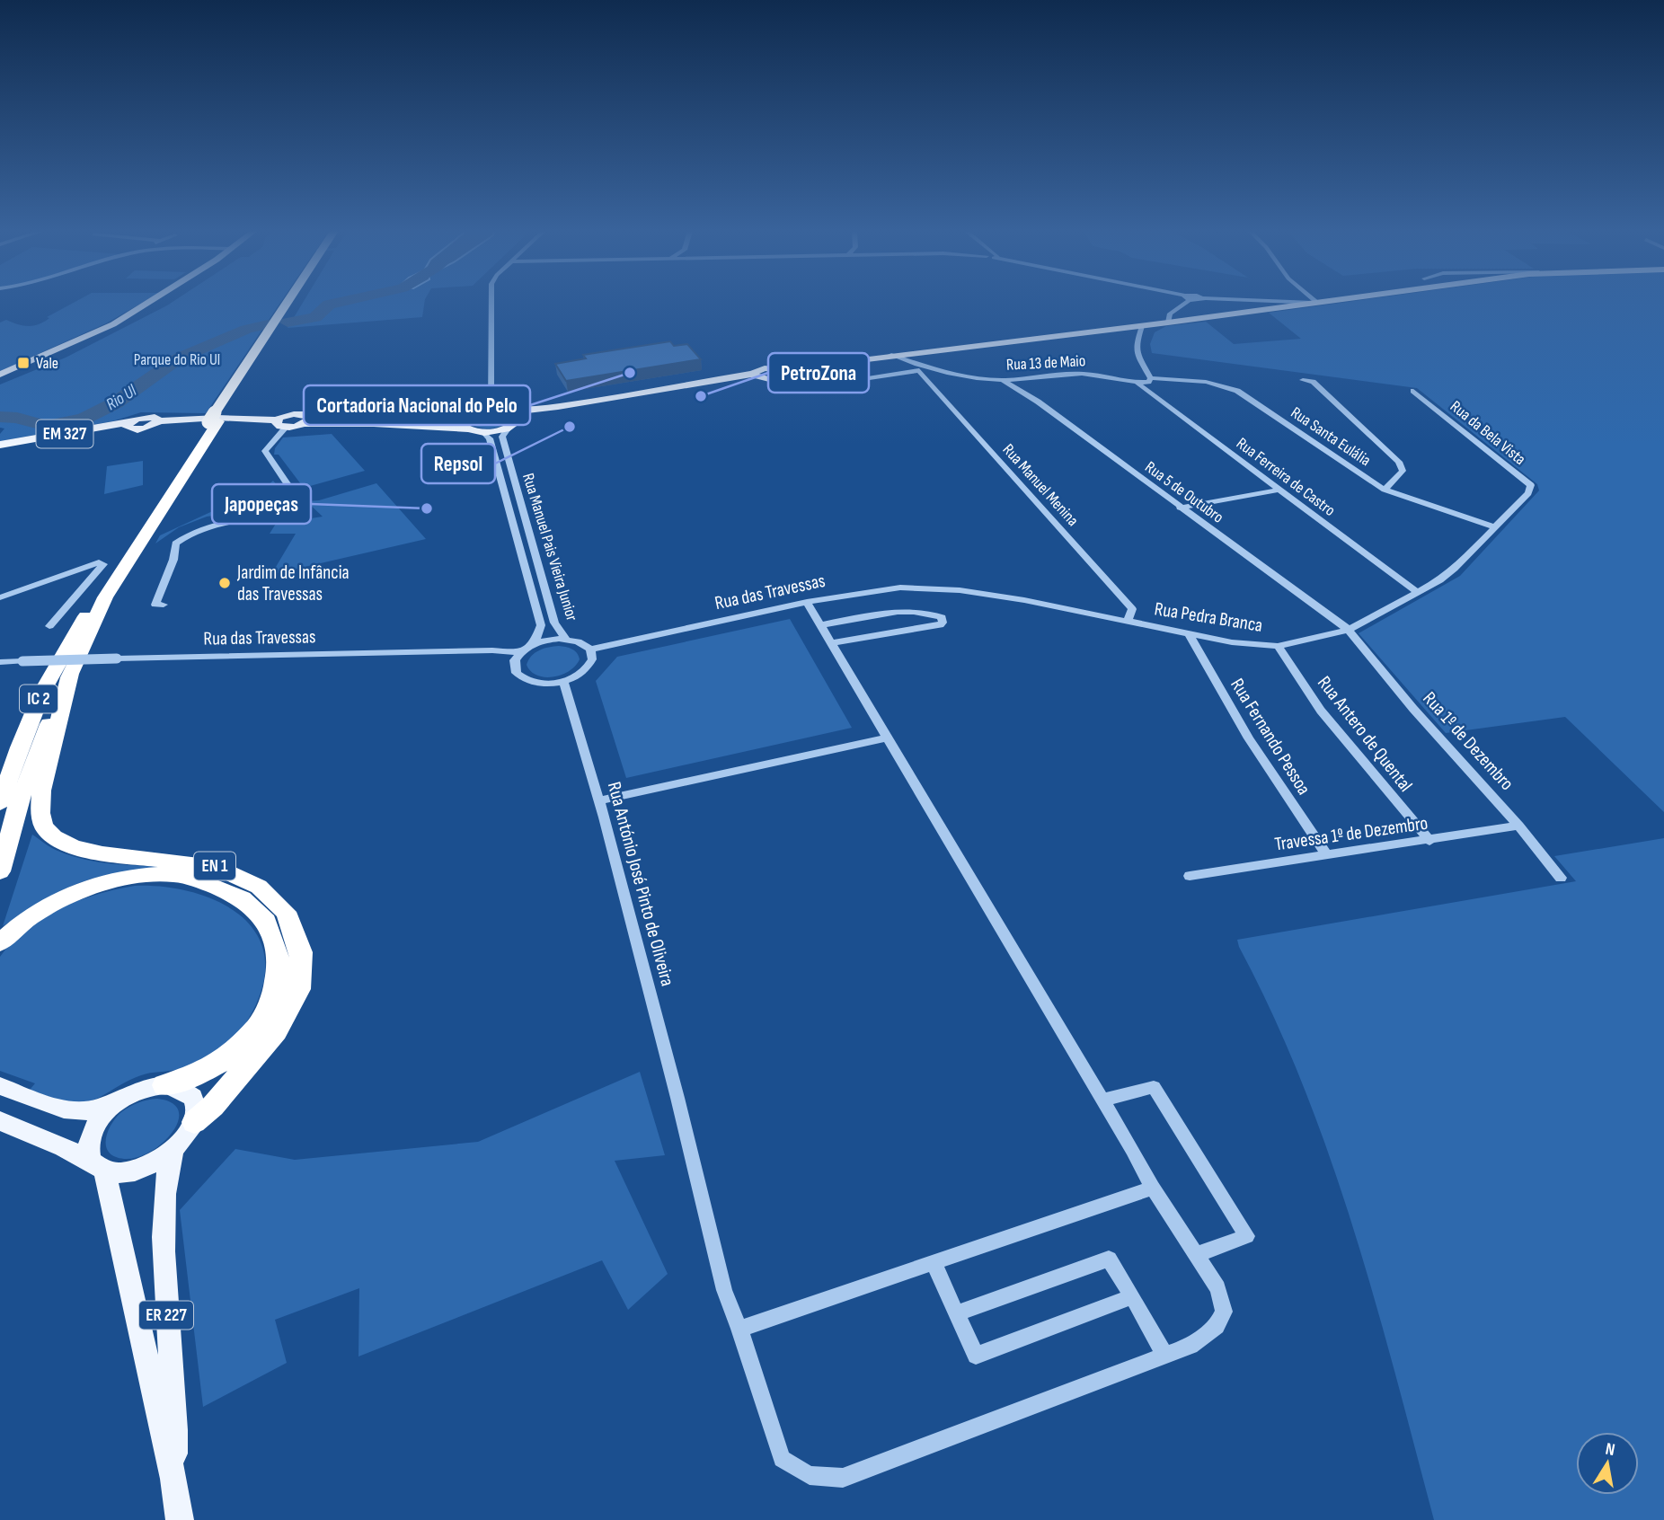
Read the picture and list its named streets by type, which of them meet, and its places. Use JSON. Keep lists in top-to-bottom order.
{
  "streets": {
    "highway": ["IC 2", "EN 1"],
    "main road": ["EM 327", "ER 227"],
    "street": [
      "Rua 13 de Maio",
      "Rua da Bela Vista",
      "Rua Santa Eulália",
      "Rua Ferreira de Castro",
      "Rua Manuel Menina",
      "Rua 5 de Outubro",
      "Rua Manuel Pais Vieira Junior",
      "Rua das Travessas",
      "Rua Pedra Branca",
      "Rua Antero de Quental",
      "Rua Fernando Pessoa",
      "Rua 1º de Dezembro",
      "Travessa 1º de Dezembro",
      "Rua António José Pinto de Oliveira"
    ]
  },
  "crossings": [
    ["Rua 13 de Maio", "EM 327"],
    ["Rua 13 de Maio", "Rua Ferreira de Castro"],
    ["Rua 13 de Maio", "Rua Manuel Menina"],
    ["Rua 13 de Maio", "Rua 5 de Outubro"],
    ["Rua da Bela Vista", "Rua Santa Eulália"],
    ["Rua da Bela Vista", "Rua Pedra Branca"],
    ["EM 327", "Rua Manuel Pais Vieira Junior"],
    ["Rua Santa Eulália", "Rua Pedra Branca"],
    ["Rua Ferreira de Castro", "Rua Pedra Branca"],
    ["Rua Manuel Menina", "Rua Pedra Branca"],
    ["Rua 5 de Outubro", "Rua Pedra Branca"],
    ["Rua 5 de Outubro", "Rua 1º de Dezembro"],
    ["Rua Manuel Pais Vieira Junior", "Rua das Travessas"],
    ["Rua Manuel Pais Vieira Junior", "Rua António José Pinto de Oliveira"],
    ["Rua das Travessas", "Rua Pedra Branca"],
    ["Rua das Travessas", "Rua António José Pinto de Oliveira"],
    ["Rua Pedra Branca", "Rua Antero de Quental"],
    ["Rua Pedra Branca", "Rua Fernando Pessoa"],
    ["Rua Pedra Branca", "Rua 1º de Dezembro"],
    ["IC 2", "EN 1"],
    ["Rua Antero de Quental", "Travessa 1º de Dezembro"],
    ["Rua Fernando Pessoa", "Travessa 1º de Dezembro"],
    ["Rua 1º de Dezembro", "Travessa 1º de Dezembro"],
    ["EN 1", "ER 227"]
  ],
  "water": ["Rio Ul"],
  "parks": ["Parque do Rio Ul"],
  "places": {
    "transit": ["Vale"],
    "other": [
      "Cortadoria Nacional do Pelo",
      "PetroZona",
      "Repsol",
      "Japopeças",
      "Jardim de Infância das Travessas"
    ]
  },
  "north": "top"
}
